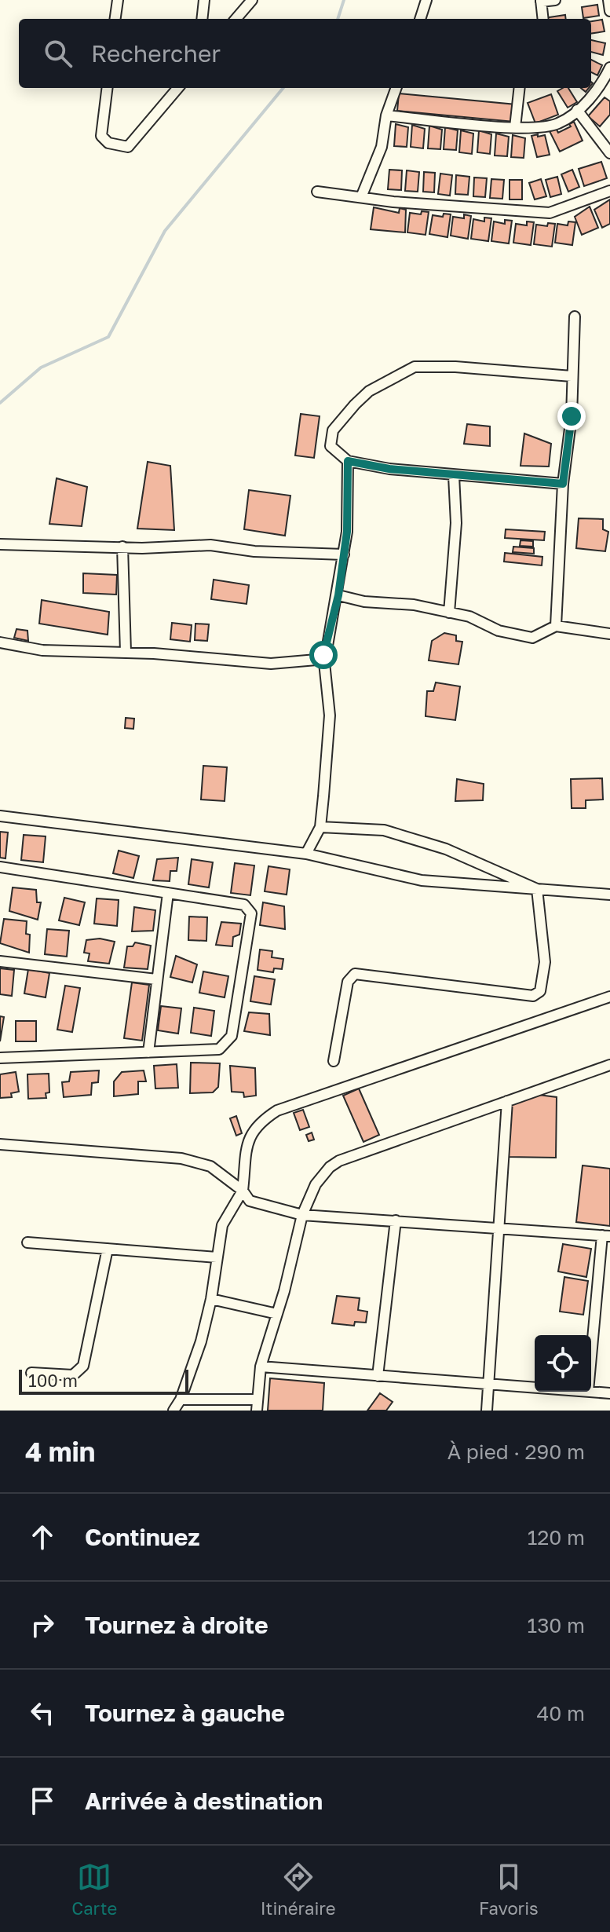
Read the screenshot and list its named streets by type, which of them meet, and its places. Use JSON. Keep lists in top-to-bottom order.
{
  "scale_bar": "100 m",
  "page": {
    "search": "Rechercher",
    "scale": "100 m",
    "heading": ["4 min", "À pied · 290 m"],
    "list": [
      ["Continuez", "120 m"],
      ["Tournez à droite", "130 m"],
      ["Tournez à gauche", "40 m"],
      "Arrivée à destination"
    ],
    "nav": ["Carte", "Itinéraire", "Favoris"]
  }
}
